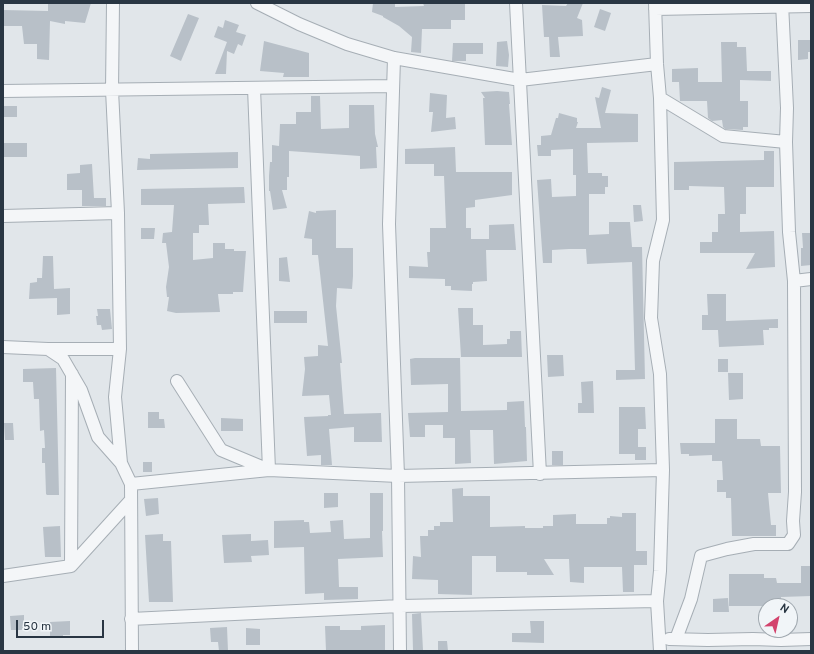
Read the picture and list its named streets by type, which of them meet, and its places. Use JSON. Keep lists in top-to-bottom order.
{
  "scale_bar": "50 m",
  "north": "top right"
}
